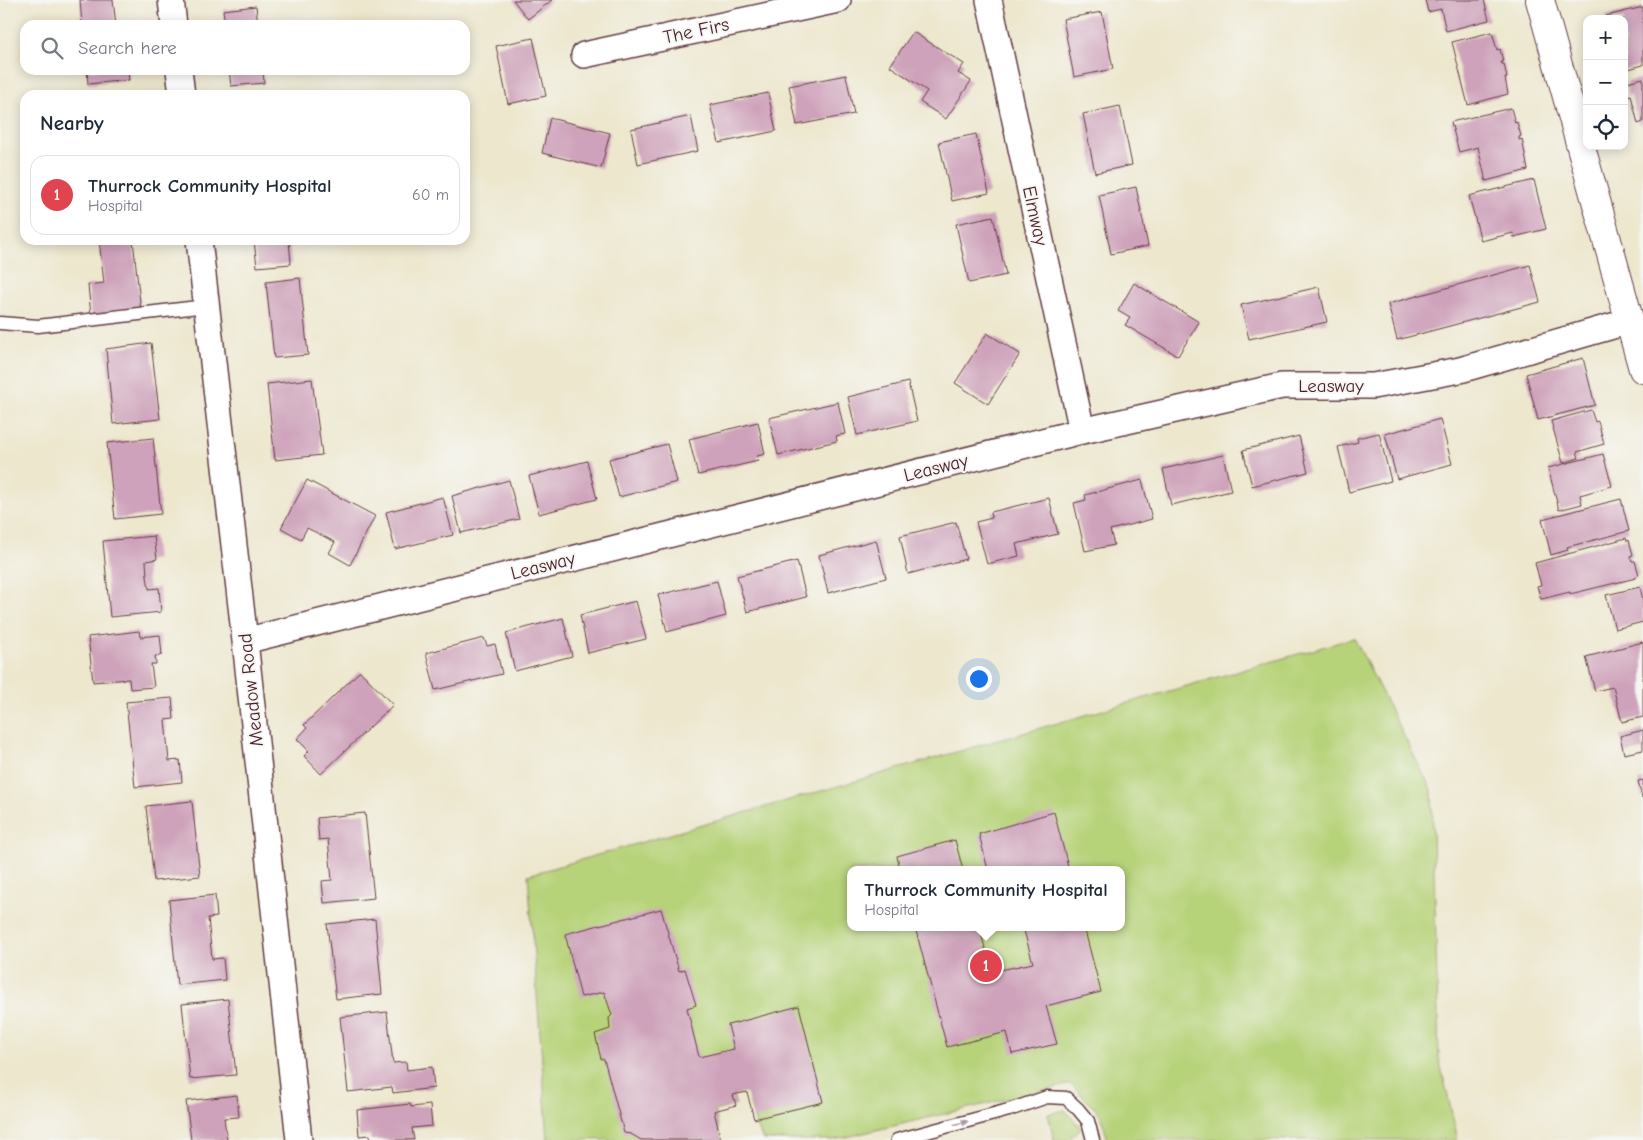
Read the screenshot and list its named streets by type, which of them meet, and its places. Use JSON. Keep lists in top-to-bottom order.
{
  "streets": {
    "street": [
      "The Firs",
      "Elmway",
      "Leasway",
      "Meadow Road"
    ]
  },
  "crossings": [
    ["Elmway", "Leasway"],
    ["Leasway", "Meadow Road"]
  ],
  "page": {
    "map_buttons": ["+", "−"],
    "search": "Search here",
    "heading": "Nearby",
    "list": [
      {
        "mark": "1",
        "name": "Thurrock Community Hospital",
        "note": "Hospital",
        "value": "60 m"
      }
    ],
    "popup": ["Thurrock Community Hospital", "Hospital"],
    "pins": "1"
  }
}
